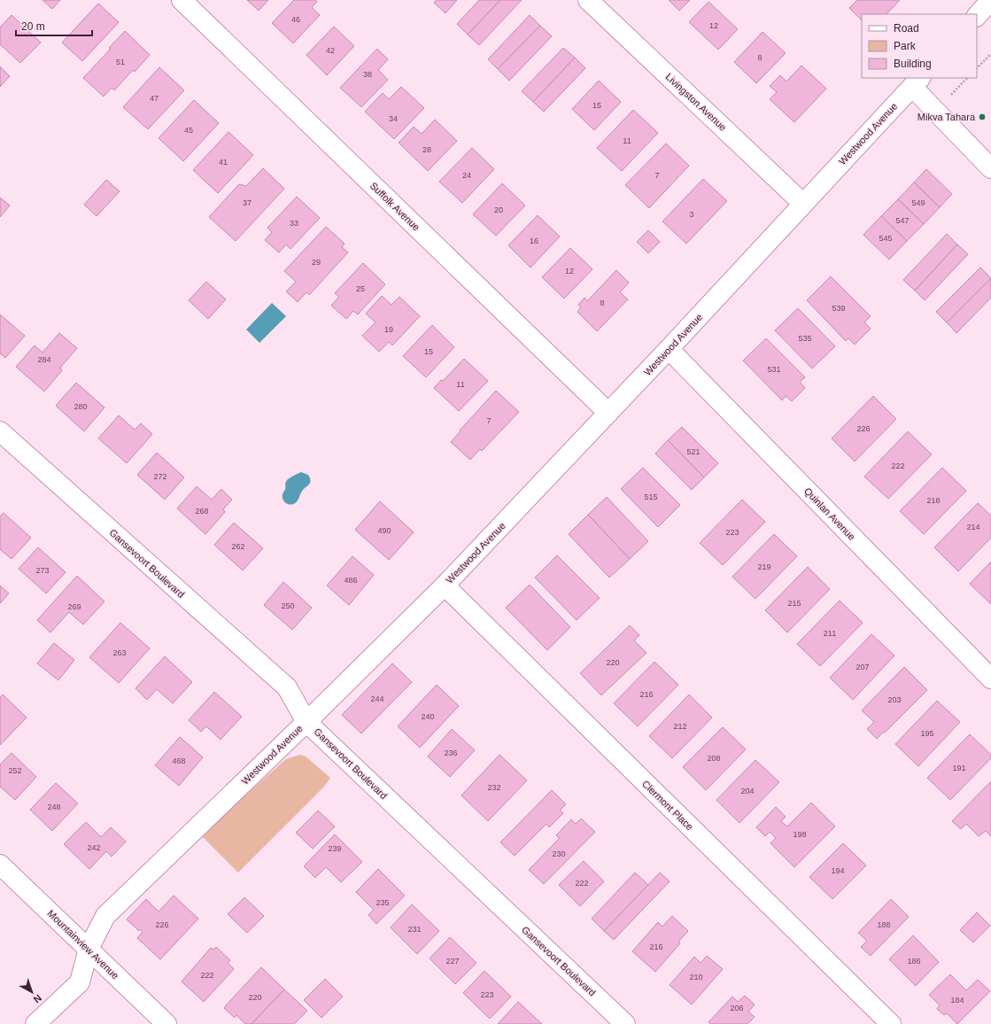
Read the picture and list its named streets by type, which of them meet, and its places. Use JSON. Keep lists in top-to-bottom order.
{
  "streets": {
    "street": [
      "Livingston Avenue",
      "Westwood Avenue",
      "Suffolk Avenue",
      "Quinlan Avenue",
      "Gansevoort Boulevard",
      "Clermont Place",
      "Mountainview Avenue"
    ]
  },
  "crossings": [
    ["Livingston Avenue", "Westwood Avenue"],
    ["Westwood Avenue", "Suffolk Avenue"],
    ["Westwood Avenue", "Quinlan Avenue"],
    ["Westwood Avenue", "Gansevoort Boulevard"],
    ["Westwood Avenue", "Clermont Place"],
    ["Westwood Avenue", "Mountainview Avenue"]
  ],
  "places": ["Mikva Tahara"],
  "house_numbers": [
    "46",
    "12",
    "42",
    "8",
    "51",
    "38",
    "47",
    "15",
    "34",
    "45",
    "11",
    "28",
    "41",
    "24",
    "7",
    "37",
    "549",
    "20",
    "3",
    "547",
    "33",
    "545",
    "16",
    "29",
    "12",
    "25",
    "8",
    "539",
    "19",
    "535",
    "15",
    "284",
    "531",
    "11",
    "280",
    "7",
    "226",
    "521",
    "222",
    "272",
    "515",
    "218",
    "268",
    "214",
    "490",
    "223",
    "262",
    "219",
    "273",
    "486",
    "215",
    "250",
    "269",
    "211",
    "263",
    "220",
    "207",
    "216",
    "244",
    "203",
    "240",
    "212",
    "195",
    "236",
    "208",
    "468",
    "191",
    "252",
    "232",
    "204",
    "248",
    "198",
    "242",
    "239",
    "230",
    "194",
    "222",
    "235",
    "226",
    "188",
    "231",
    "216",
    "227",
    "186",
    "222",
    "210",
    "223",
    "220",
    "184",
    "206"
  ],
  "legend": ["Road", "Park", "Building"],
  "scale_bar": "20 m",
  "north": "bottom right"
}
